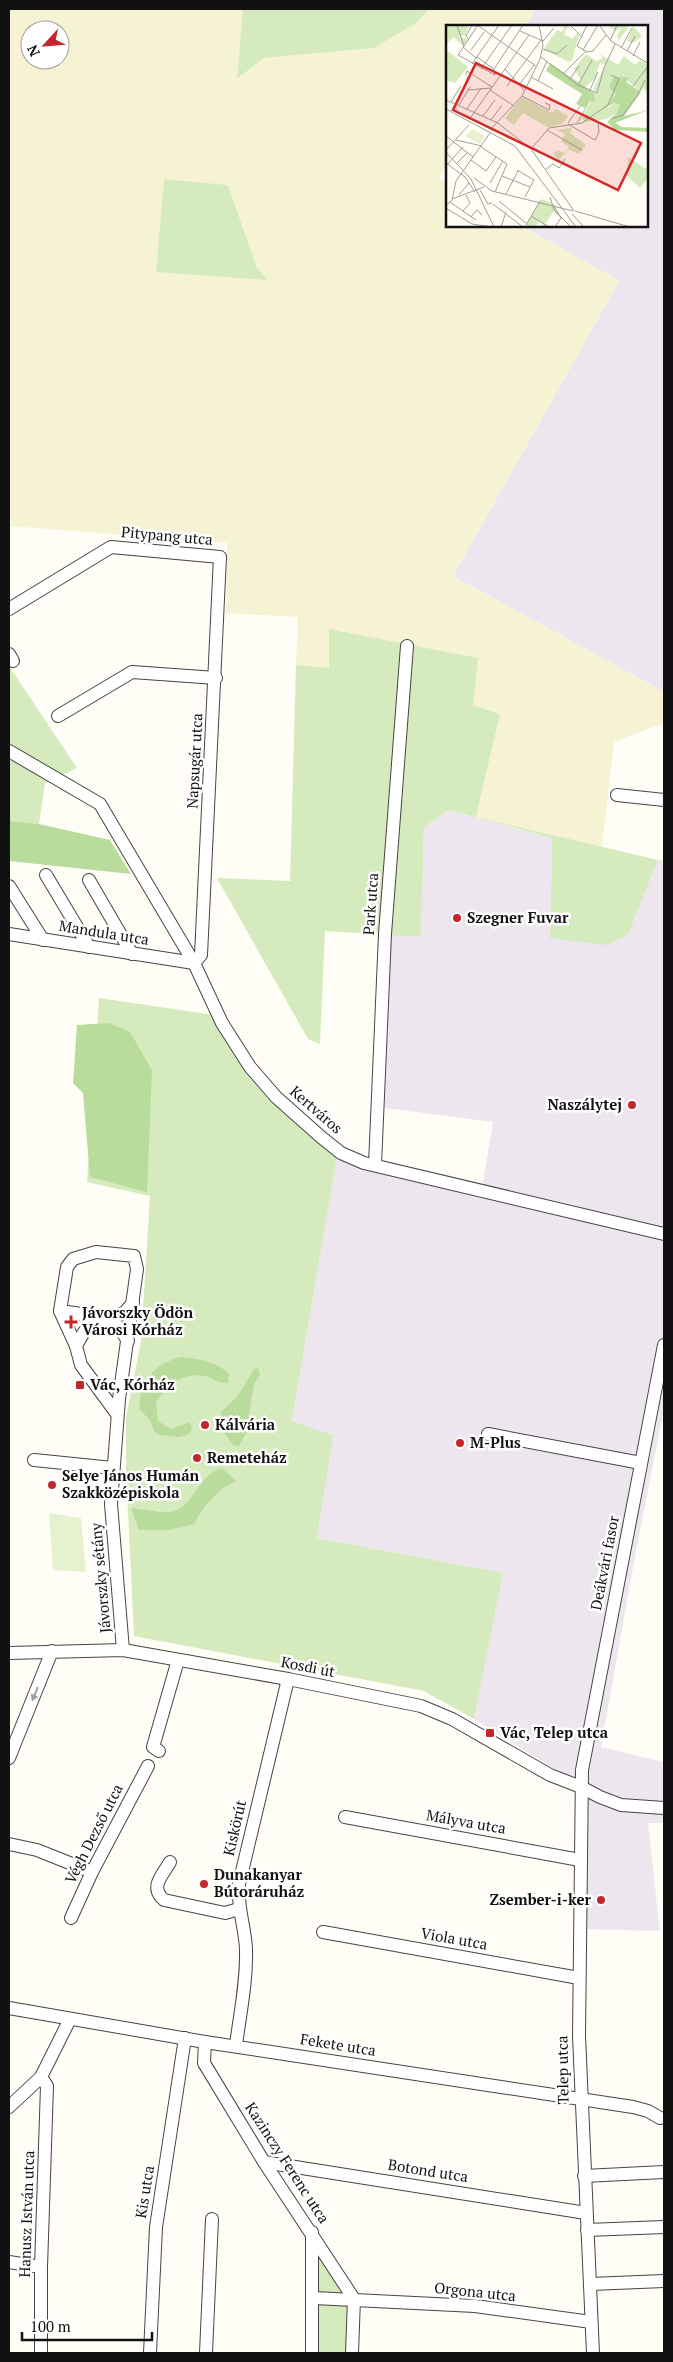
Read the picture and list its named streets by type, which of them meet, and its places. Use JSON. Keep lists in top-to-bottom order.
{
  "streets": {
    "street": [
      "Pitypang utca",
      "Napsugár utca",
      "Park utca",
      "Mandula utca",
      "Kertváros",
      "Deákvári fasor",
      "Jávorszky sétány",
      "Kosdi út",
      "Mályva utca",
      "Kiskörút",
      "Végh Dezső utca",
      "Viola utca",
      "Fekete utca",
      "Telep utca",
      "Kazinczy Ferenc utca",
      "Botond utca",
      "Kis utca",
      "Hanusz István utca",
      "Orgona utca"
    ]
  },
  "crossings": [
    ["Pitypang utca", "Napsugár utca"],
    ["Napsugár utca", "Mandula utca"],
    ["Napsugár utca", "Kertváros"],
    ["Park utca", "Kertváros"],
    ["Mandula utca", "Kertváros"],
    ["Deákvári fasor", "Kosdi út"],
    ["Deákvári fasor", "Telep utca"],
    ["Jávorszky sétány", "Kosdi út"],
    ["Kosdi út", "Kiskörút"],
    ["Kosdi út", "Telep utca"],
    ["Mályva utca", "Telep utca"],
    ["Kiskörút", "Fekete utca"],
    ["Viola utca", "Telep utca"],
    ["Fekete utca", "Telep utca"],
    ["Fekete utca", "Kazinczy Ferenc utca"],
    ["Fekete utca", "Kis utca"],
    ["Telep utca", "Botond utca"],
    ["Telep utca", "Orgona utca"],
    ["Kazinczy Ferenc utca", "Botond utca"],
    ["Kazinczy Ferenc utca", "Orgona utca"]
  ],
  "places": {
    "other": [
      "Szegner Fuvar",
      "Naszálytej",
      "Kálvária",
      "M-Plus",
      "Remeteház",
      "Selye János Humán Szakközépiskola",
      "Dunakanyar Bútoráruház",
      "Zsember-i-ker"
    ],
    "health": ["Jávorszky Ödön Városi Kórház"],
    "transit": ["Vác, Kórház", "Vác, Telep utca"]
  },
  "scale_bar": "100 m",
  "north": "bottom left"
}
